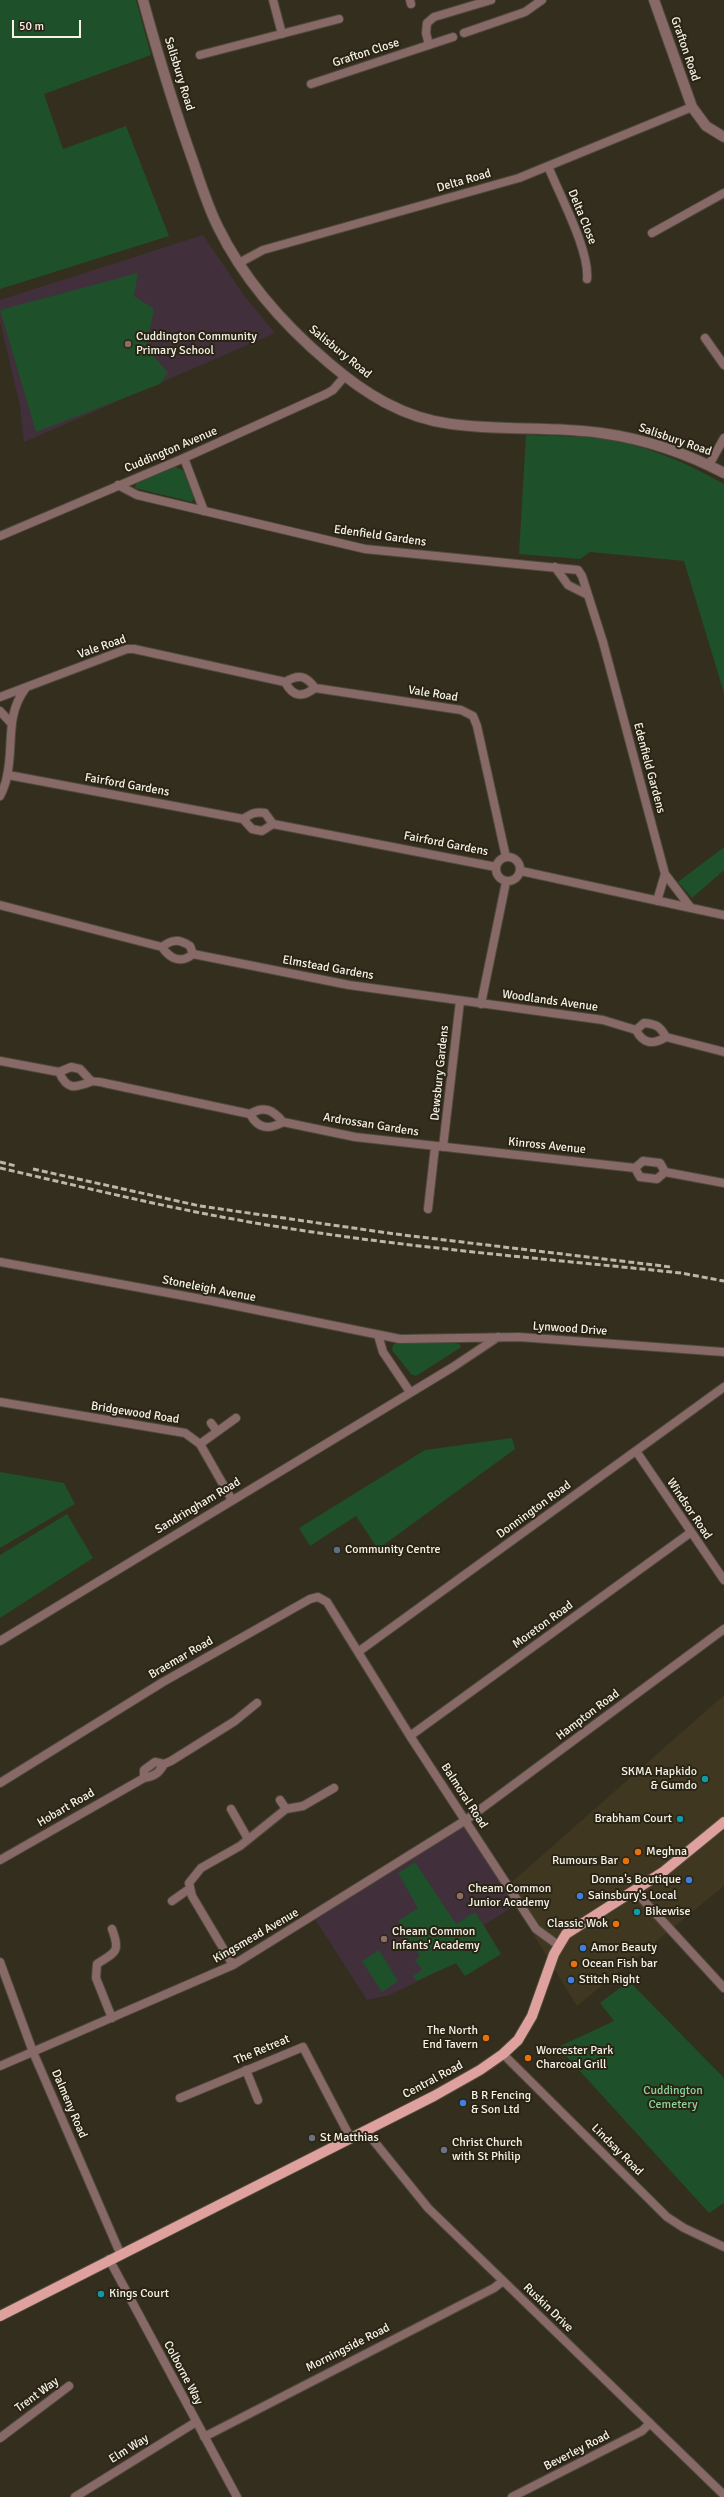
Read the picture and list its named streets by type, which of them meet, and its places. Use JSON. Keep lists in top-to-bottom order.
{
  "streets": {
    "main road": ["Central Road"],
    "street": [
      "Grafton Road",
      "Grafton Close",
      "Salisbury Road",
      "Delta Road",
      "Delta Close",
      "Cuddington Avenue",
      "Edenfield Gardens",
      "Vale Road",
      "Fairford Gardens",
      "Elmstead Gardens",
      "Woodlands Avenue",
      "Dewsbury Gardens",
      "Ardrossan Gardens",
      "Kinross Avenue",
      "Stoneleigh Avenue",
      "Lynwood Drive",
      "Bridgewood Road",
      "Sandringham Road",
      "Windsor Road",
      "Donnington Road",
      "Moreton Road",
      "Braemar Road",
      "Hampton Road",
      "Balmoral Road",
      "Hobart Road",
      "Kingsmead Avenue",
      "The Retreat",
      "Dalmeny Road",
      "Lindsay Road",
      "Ruskin Drive",
      "Morningside Road",
      "Colborne Way",
      "Trent Way",
      "Elm Way",
      "Beverley Road"
    ]
  },
  "crossings": [
    ["Grafton Road", "Delta Road"],
    ["Salisbury Road", "Delta Road"],
    ["Salisbury Road", "Cuddington Avenue"],
    ["Delta Road", "Delta Close"],
    ["Cuddington Avenue", "Edenfield Gardens"],
    ["Vale Road", "Fairford Gardens"],
    ["Elmstead Gardens", "Woodlands Avenue"],
    ["Elmstead Gardens", "Dewsbury Gardens"],
    ["Woodlands Avenue", "Dewsbury Gardens"],
    ["Dewsbury Gardens", "Ardrossan Gardens"],
    ["Ardrossan Gardens", "Kinross Avenue"],
    ["Stoneleigh Avenue", "Lynwood Drive"],
    ["Lynwood Drive", "Sandringham Road"],
    ["Bridgewood Road", "Sandringham Road"],
    ["Windsor Road", "Donnington Road"],
    ["Windsor Road", "Moreton Road"],
    ["Donnington Road", "Braemar Road"],
    ["Donnington Road", "Balmoral Road"],
    ["Moreton Road", "Balmoral Road"],
    ["Braemar Road", "Balmoral Road"],
    ["Hampton Road", "Balmoral Road"],
    ["Hampton Road", "Kingsmead Avenue"],
    ["Balmoral Road", "Kingsmead Avenue"],
    ["Balmoral Road", "Central Road"],
    ["Kingsmead Avenue", "Dalmeny Road"],
    ["The Retreat", "Central Road"],
    ["Central Road", "Dalmeny Road"],
    ["Central Road", "Lindsay Road"],
    ["Central Road", "Ruskin Drive"],
    ["Central Road", "Colborne Way"],
    ["Ruskin Drive", "Morningside Road"],
    ["Ruskin Drive", "Beverley Road"],
    ["Morningside Road", "Colborne Way"],
    ["Colborne Way", "Elm Way"]
  ],
  "parks": ["Cuddington Cemetery"],
  "places": [
    "Cuddington Community Primary School",
    "Community Centre",
    "SKMA Hapkido & Gumdo",
    "Brabham Court",
    "Meghna",
    "Rumours Bar",
    "Donna's Boutique",
    "Cheam Common Junior Academy",
    "Sainsbury's Local",
    "Bikewise",
    "Classic Wok",
    "Cheam Common Infants' Academy",
    "Amor Beauty",
    "Ocean Fish bar",
    "Stitch Right",
    "The North End Tavern",
    "Worcester Park Charcoal Grill",
    "B R Fencing & Son Ltd",
    "St Matthias",
    "Christ Church with St Philip",
    "Kings Court"
  ],
  "scale_bar": "50 m"
}
